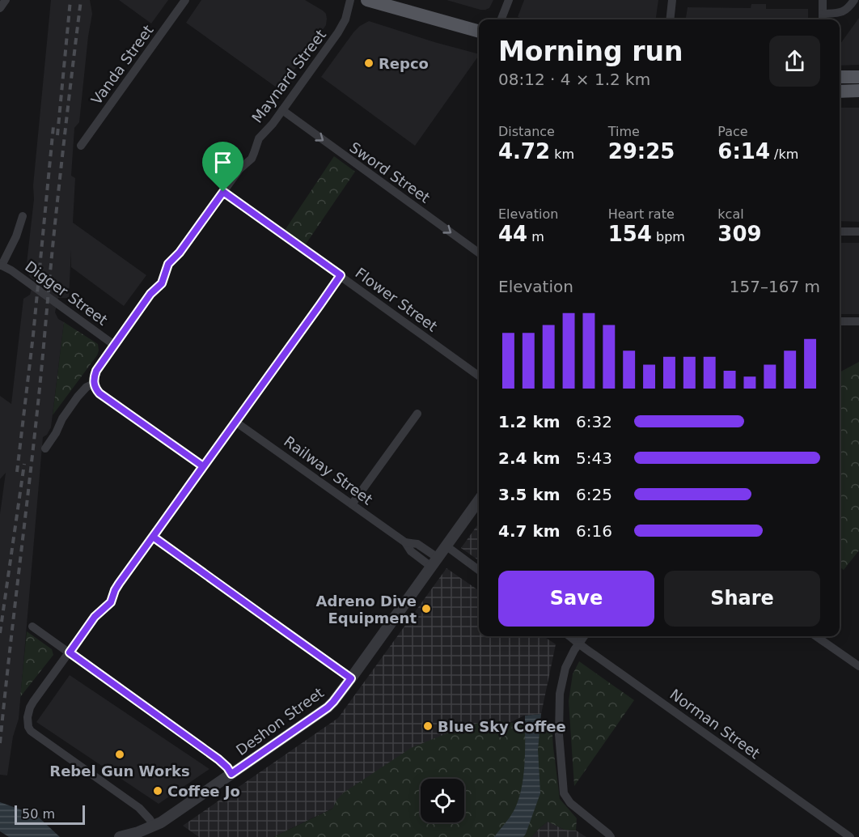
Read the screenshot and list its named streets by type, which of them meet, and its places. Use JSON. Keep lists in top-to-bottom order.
{
  "streets": {
    "street": [
      "Vanda Street",
      "Maynard Street",
      "Sword Street",
      "Digger Street",
      "Flower Street",
      "Railway Street",
      "Deshon Street",
      "Norman Street"
    ]
  },
  "crossings": [
    ["Maynard Street", "Sword Street"],
    ["Maynard Street", "Digger Street"],
    ["Maynard Street", "Flower Street"],
    ["Railway Street", "Deshon Street"]
  ],
  "one_way": ["Sword Street"],
  "places": [
    "Repco",
    "Adreno Dive Equipment",
    "Blue Sky Coffee",
    "Rebel Gun Works",
    "Coffee Jo"
  ],
  "scale_bar": "50 m",
  "page": {
    "heading": ["Morning run", "08:12 · 4 × 1.2 km"],
    "stats": [
      ["Distance", "4.72 km"],
      ["Time", "29:25"],
      ["Pace", "6:14 /km"],
      ["Elevation", "44 m"],
      ["Heart rate", "154 bpm"],
      ["kcal", "309"]
    ],
    "chart": ["Elevation", "157–167 m"],
    "list": [
      {
        "name": "1.2 km",
        "note": "6:32"
      },
      {
        "name": "2.4 km",
        "note": "5:43"
      },
      {
        "name": "3.5 km",
        "note": "6:25"
      },
      {
        "name": "4.7 km",
        "note": "6:16"
      }
    ],
    "buttons": ["Save", "Share"],
    "scale": "50 m"
  }
}
